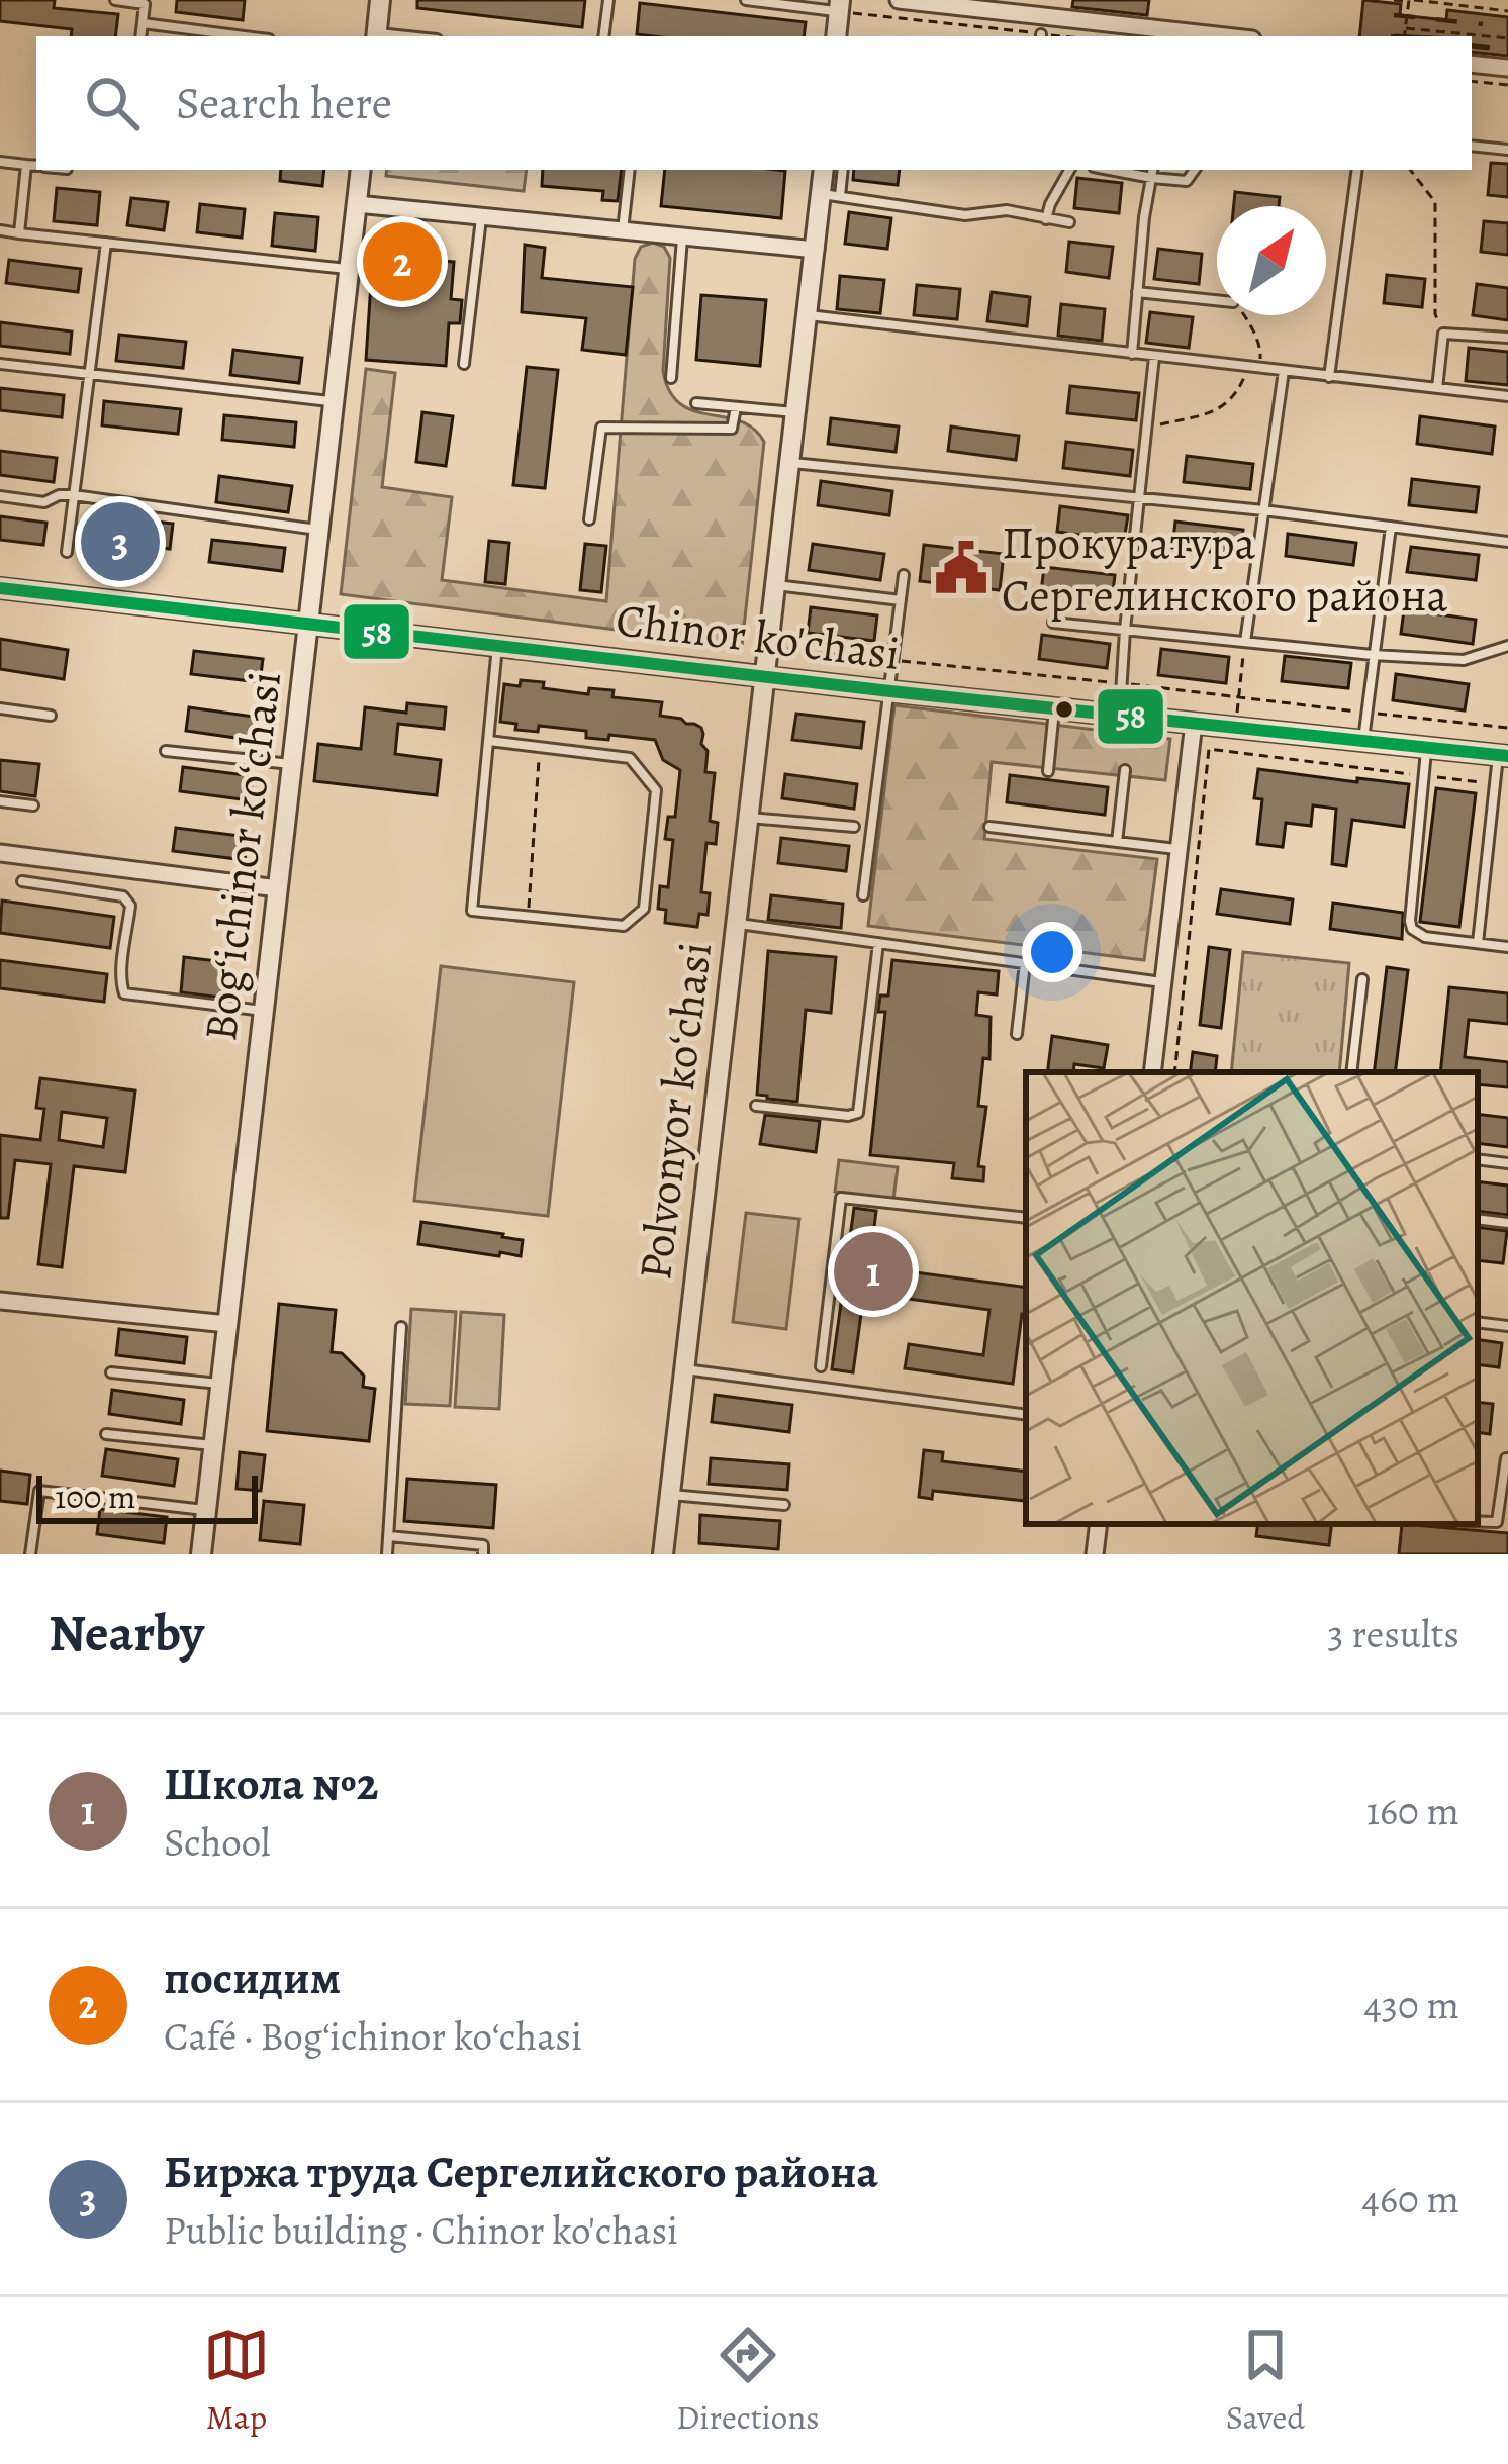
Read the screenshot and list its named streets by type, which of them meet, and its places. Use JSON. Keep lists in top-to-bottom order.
{
  "streets": {
    "street": ["Chinor ko'chasi", "Bogʻichinor koʻchasi", "Polvonyor koʻchasi"]
  },
  "crossings": [
    ["Chinor ko'chasi", "Bogʻichinor koʻchasi"],
    ["Chinor ko'chasi", "Polvonyor koʻchasi"]
  ],
  "places": {
    "public building": ["Прокуратура Сергелинского района"]
  },
  "lines": ["transit line 58"],
  "scale_bar": "100 m",
  "north": "top right",
  "page": {
    "search": "Search here",
    "pins": ["2", "3", "1"],
    "scale": "100 m",
    "heading": ["Nearby", "3 results"],
    "list": [
      {
        "mark": "1",
        "name": "Школа №2",
        "note": "School",
        "value": "160 m"
      },
      {
        "mark": "2",
        "name": "посидим",
        "note": "Café · Bogʻichinor koʻchasi",
        "value": "430 m"
      },
      {
        "mark": "3",
        "name": "Биржа труда Сергелийского района",
        "note": "Public building · Chinor ko'chasi",
        "value": "460 m"
      }
    ],
    "nav": ["Map", "Directions", "Saved"]
  }
}
